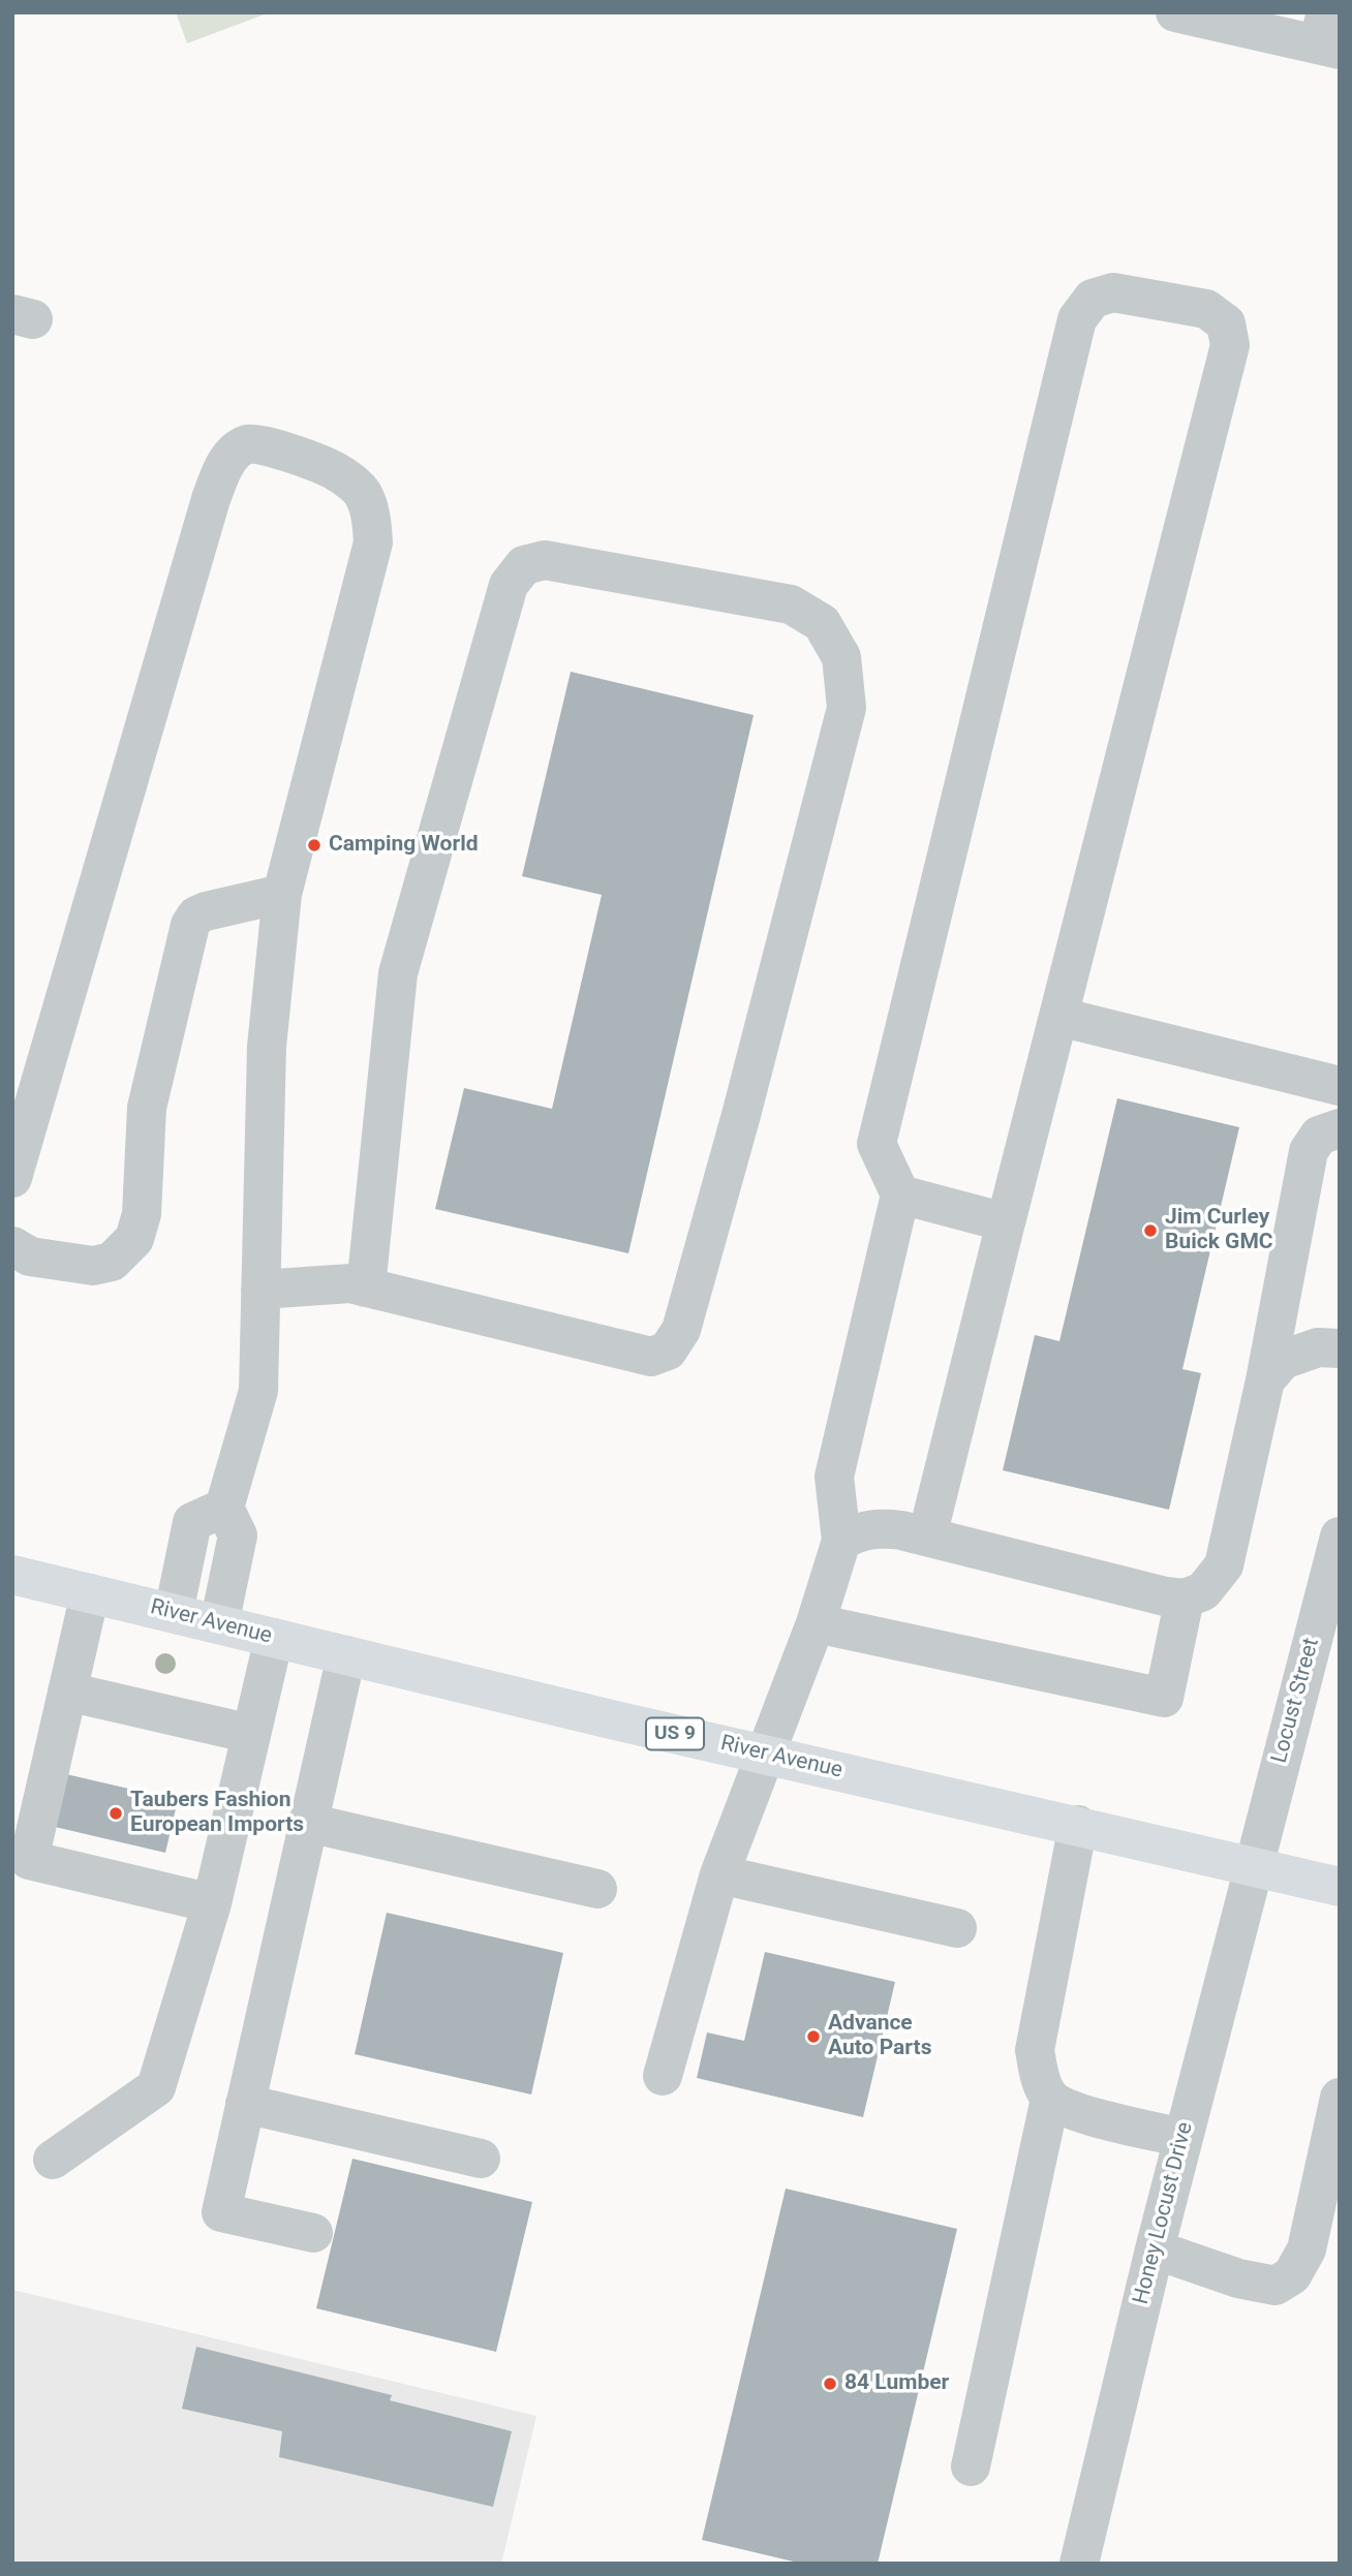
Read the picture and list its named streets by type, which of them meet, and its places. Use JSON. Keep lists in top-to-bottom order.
{
  "streets": {
    "highway": ["River Avenue", "US 9"],
    "street": ["Locust Street", "Honey Locust Drive"]
  },
  "crossings": [
    ["River Avenue", "Locust Street"],
    ["River Avenue", "Honey Locust Drive"],
    ["Locust Street", "Honey Locust Drive"]
  ],
  "places": [
    "Camping World",
    "Jim Curley Buick GMC",
    "Taubers Fashion European Imports",
    "Advance Auto Parts",
    "84 Lumber"
  ]
}
